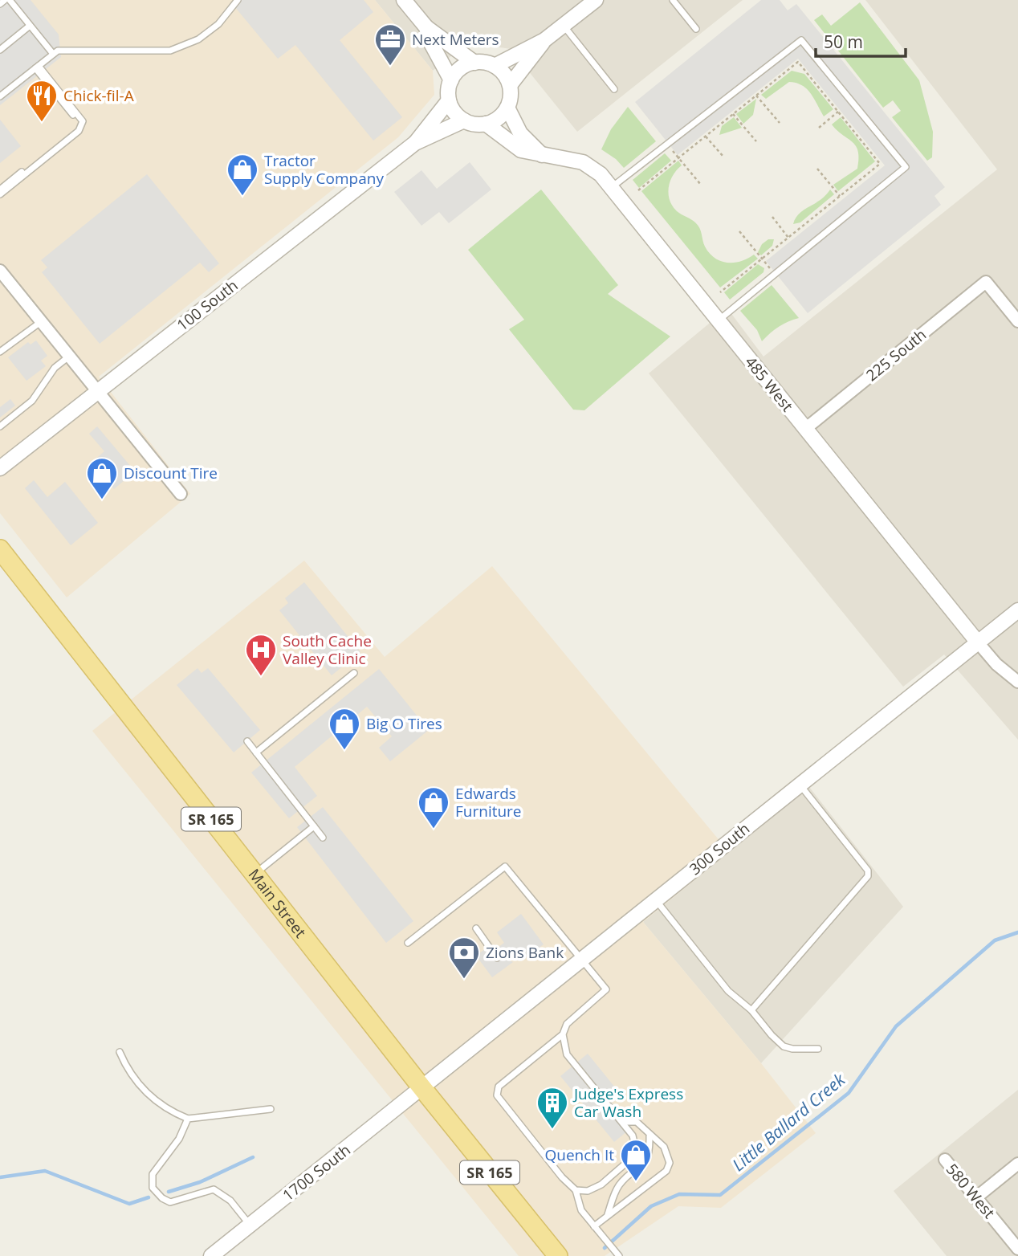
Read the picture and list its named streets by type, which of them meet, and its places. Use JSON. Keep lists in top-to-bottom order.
{
  "streets": {
    "main road": ["SR 165", "Main Street"],
    "street": [
      "100 South",
      "225 South",
      "485 West",
      "300 South",
      "1700 South",
      "580 West"
    ]
  },
  "crossings": [
    ["100 South", "485 West"],
    ["225 South", "485 West"],
    ["485 West", "300 South"],
    ["300 South", "Main Street"],
    ["300 South", "1700 South"],
    ["Main Street", "1700 South"]
  ],
  "water": ["Little Ballard Creek"],
  "places": {
    "office": ["Next Meters"],
    "restaurant": ["Chick-fil-A"],
    "shop": [
      "Tractor Supply Company",
      "Discount Tire",
      "Big O Tires",
      "Edwards Furniture",
      "Quench It"
    ],
    "hospital": ["South Cache Valley Clinic"],
    "bank": ["Zions Bank"],
    "building": ["Judge's Express Car Wash"]
  },
  "scale_bar": "50 m"
}
